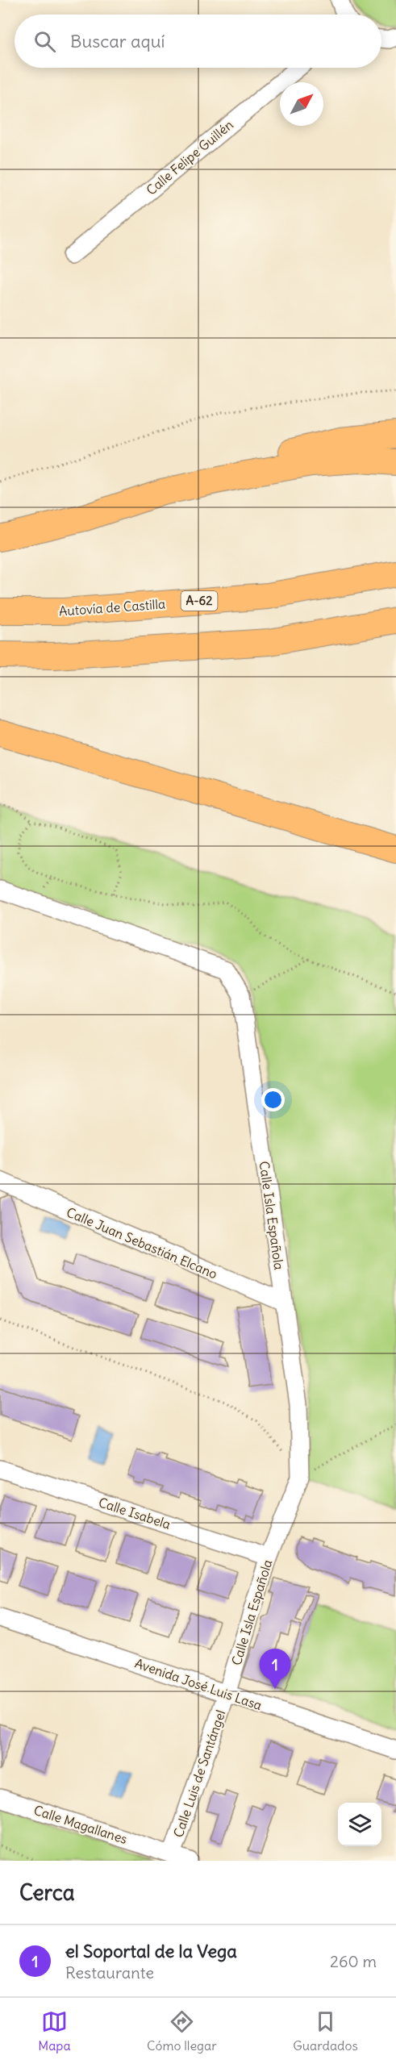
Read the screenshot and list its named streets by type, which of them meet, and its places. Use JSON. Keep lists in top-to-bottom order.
{
  "streets": {
    "highway": ["A-62", "Autovía de Castilla"],
    "street": [
      "Calle Felipe Guillén",
      "Calle Isla Española",
      "Calle Juan Sebastián Elcano",
      "Calle Isabela",
      "Avenida José Luis Lasa",
      "Calle Luis de Santángel",
      "Calle Magallanes"
    ]
  },
  "crossings": [
    ["Calle Isla Española", "Calle Juan Sebastián Elcano"],
    ["Calle Isla Española", "Calle Isabela"],
    ["Calle Isla Española", "Avenida José Luis Lasa"],
    ["Calle Isla Española", "Calle Luis de Santángel"],
    ["Avenida José Luis Lasa", "Calle Luis de Santángel"],
    ["Calle Luis de Santángel", "Calle Magallanes"]
  ],
  "north": "top right",
  "page": {
    "search": "Buscar aquí",
    "pins": "1",
    "heading": "Cerca",
    "list": [
      {
        "mark": "1",
        "name": "el Soportal de la Vega",
        "note": "Restaurante",
        "value": "260 m"
      }
    ],
    "nav": ["Mapa", "Cómo llegar", "Guardados"]
  }
}
